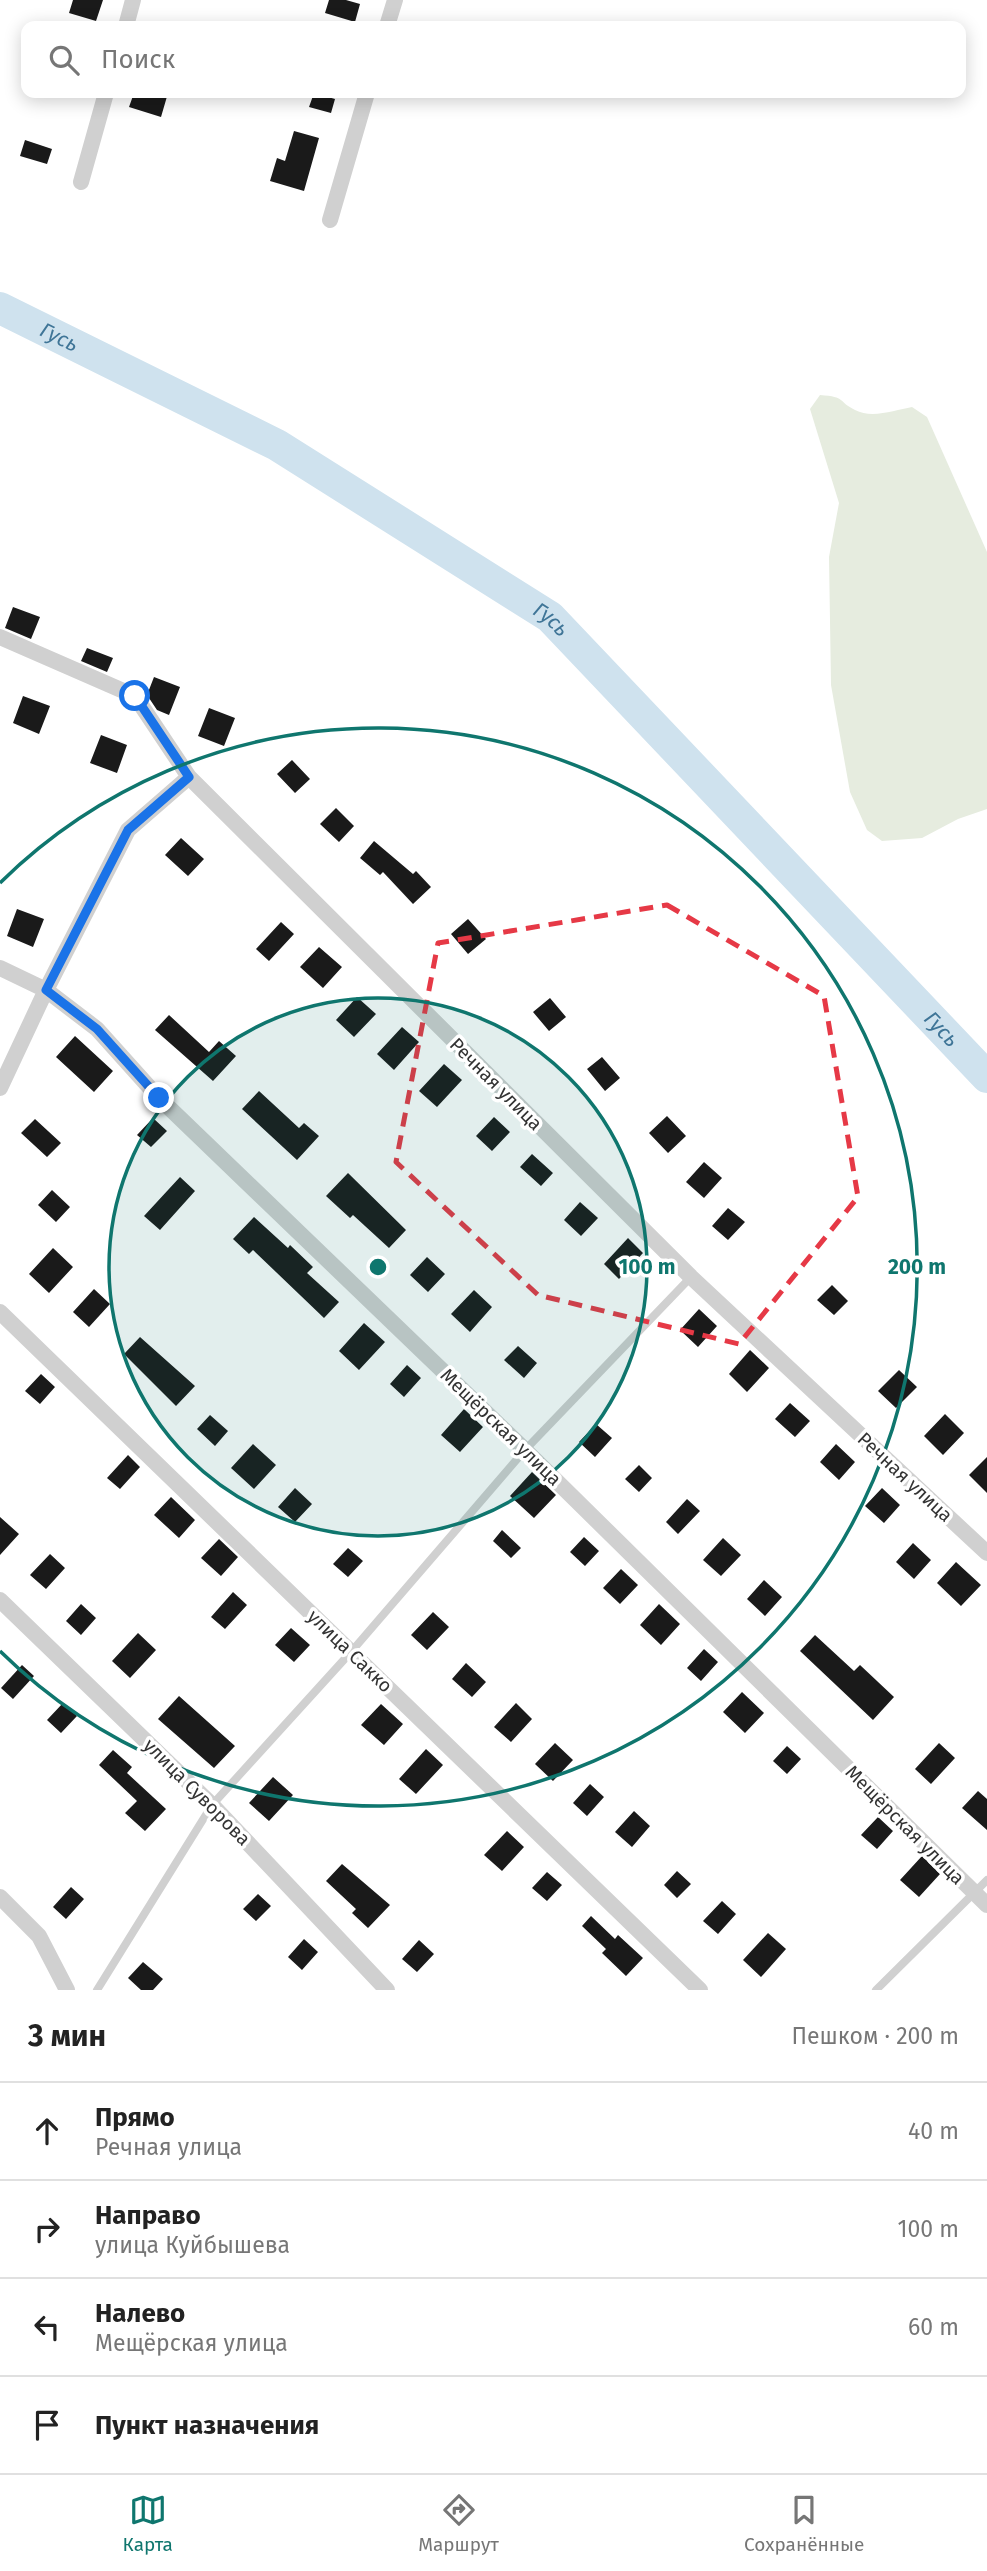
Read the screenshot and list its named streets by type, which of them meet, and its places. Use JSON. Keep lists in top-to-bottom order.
{
  "streets": {
    "street": [
      "Речная улица",
      "Мещёрская улица",
      "улица Сакко",
      "улица Суворова"
    ]
  },
  "water": ["Гусь"],
  "page": {
    "search": "Поиск",
    "heading": ["3 мин", "Пешком · 200 m"],
    "list": [
      ["Прямо", "Речная улица", "40 m"],
      ["Направо", "улица Куйбышева", "100 m"],
      ["Налево", "Мещёрская улица", "60 m"],
      "Пункт назначения"
    ],
    "nav": ["Карта", "Маршрут", "Сохранённые"]
  },
  "rings": ["100 m", "200 m"]
}
